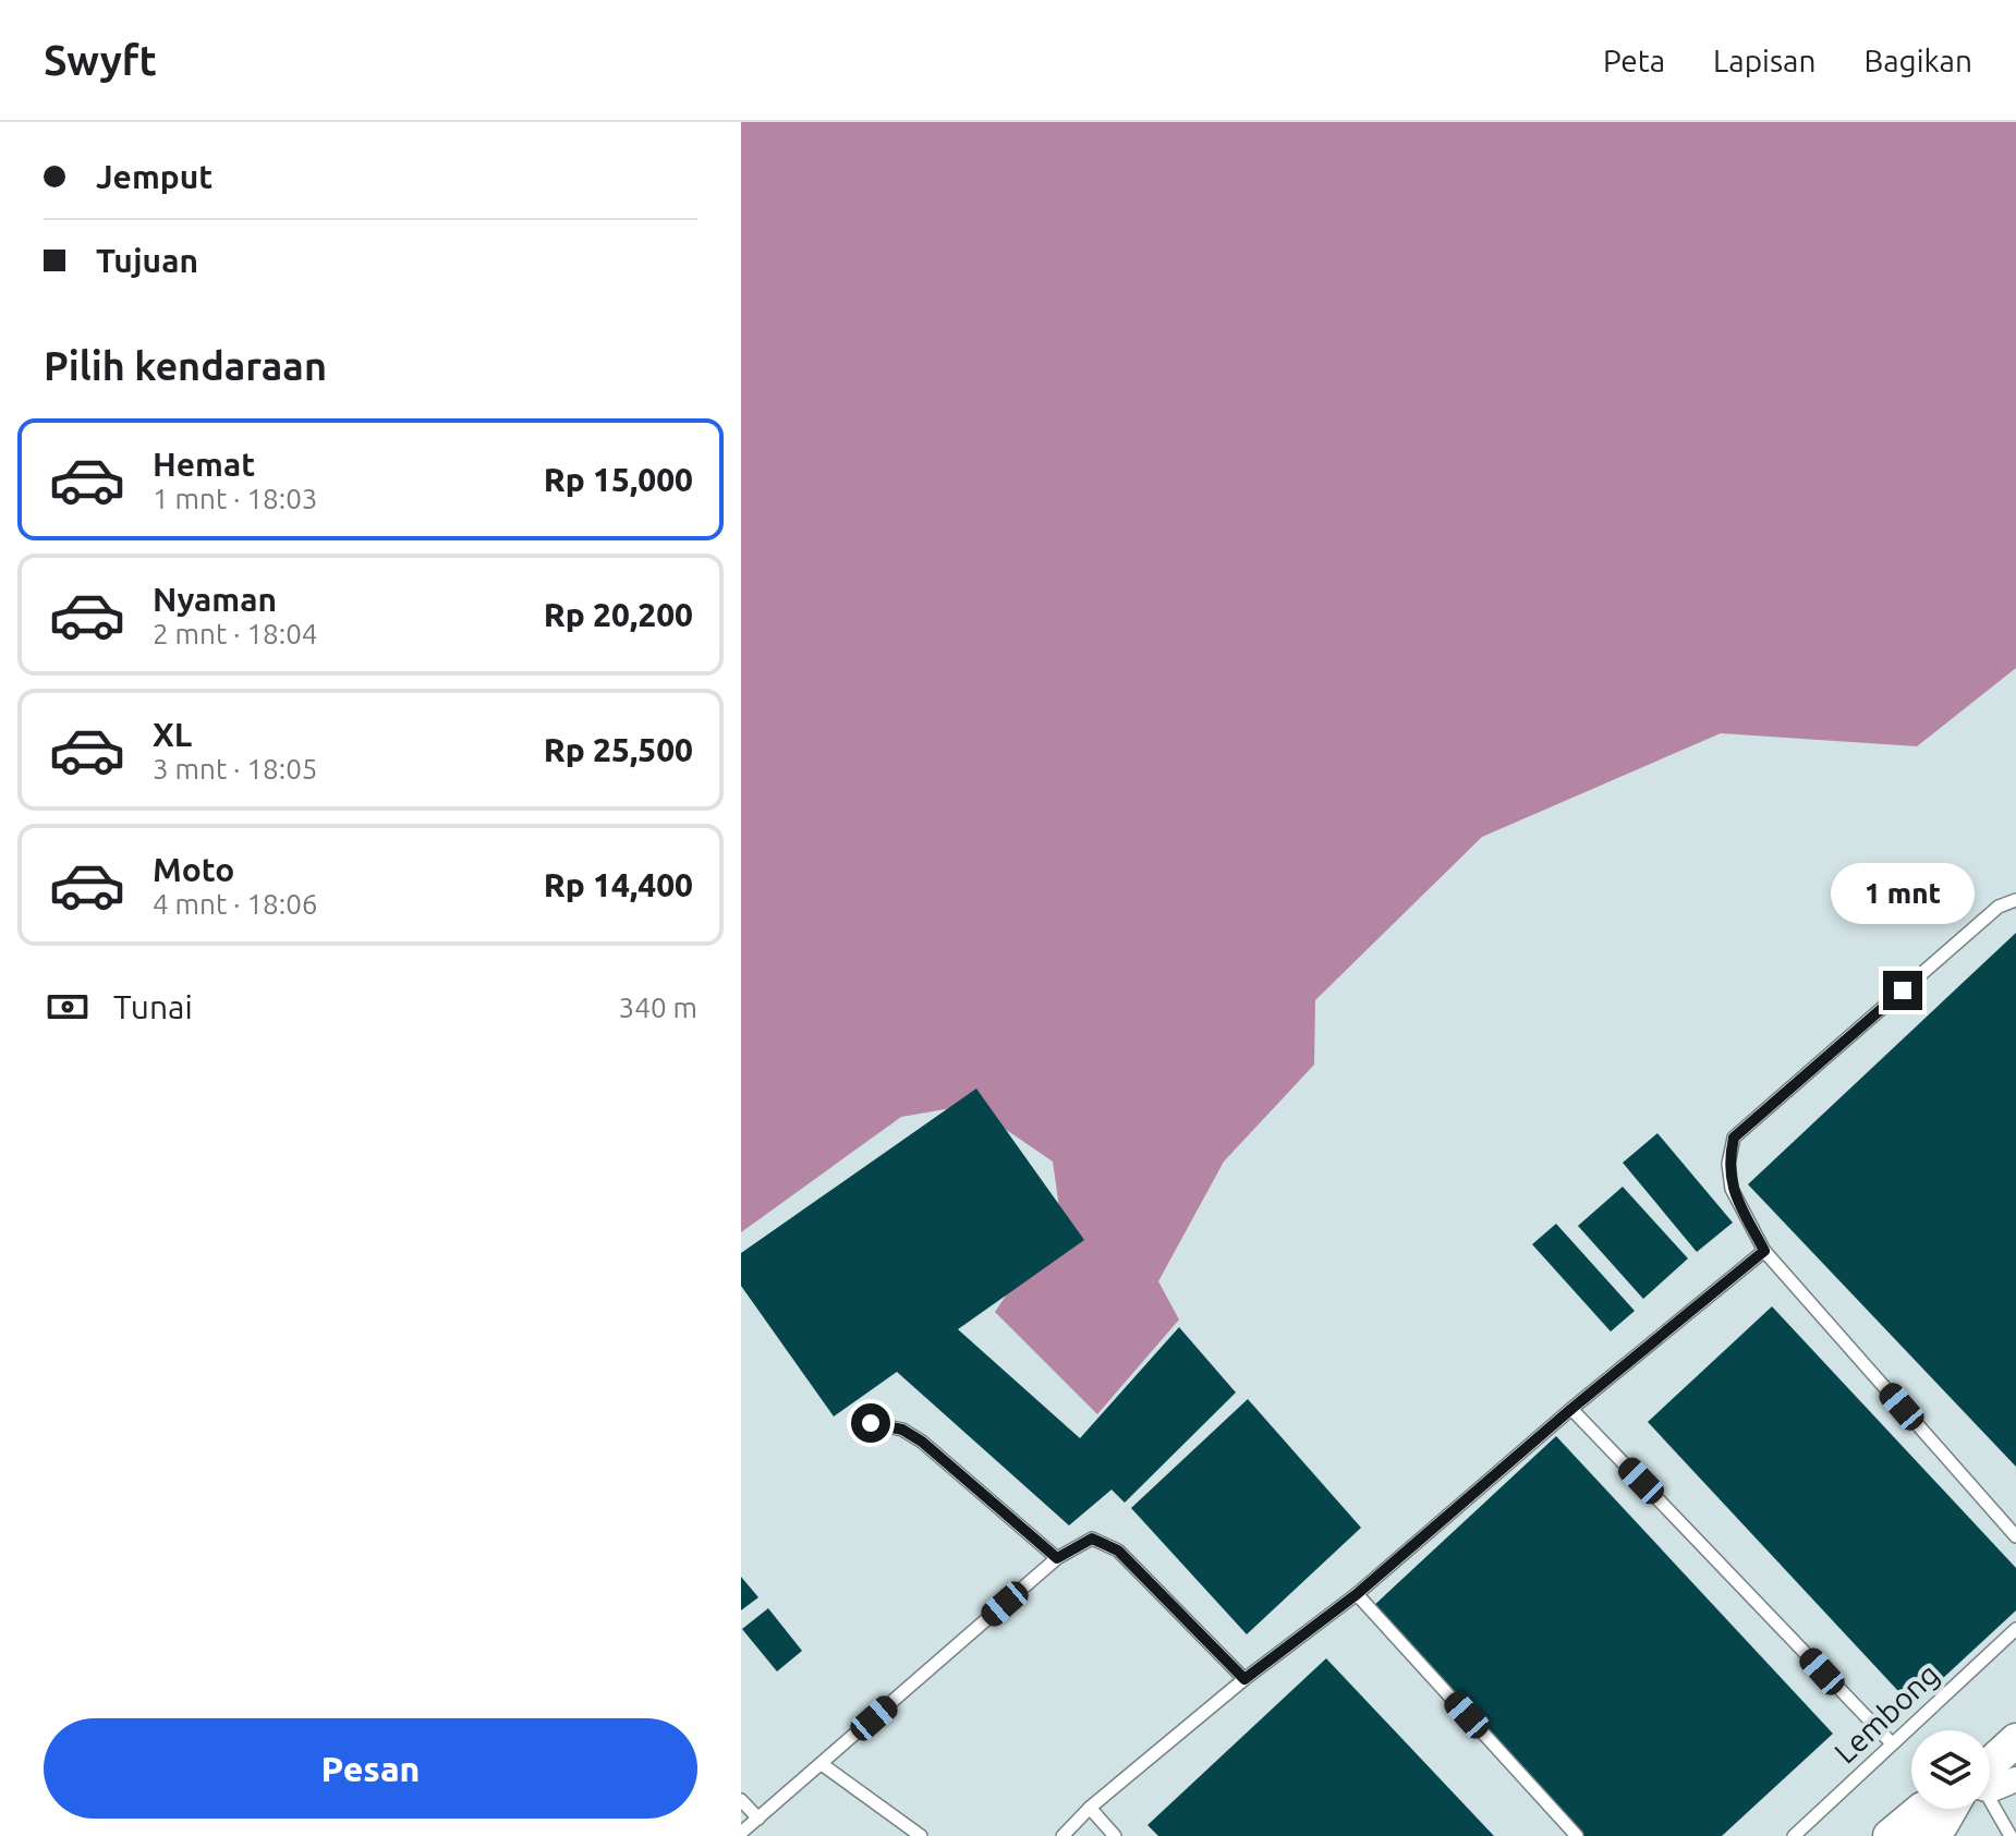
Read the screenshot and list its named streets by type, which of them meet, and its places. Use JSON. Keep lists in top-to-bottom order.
{
  "streets": {
    "lane": ["Lembong"]
  },
  "page": {
    "header": "Swyft",
    "nav": ["Peta", "Lapisan", "Bagikan"],
    "banner": ["Jemput", "Tujuan"],
    "heading": "Pilih kendaraan",
    "list": [
      {
        "name": "Hemat",
        "note": "1 mnt · 18:03",
        "value": "Rp 15,000"
      },
      {
        "name": "Nyaman",
        "note": "2 mnt · 18:04",
        "value": "Rp 20,200"
      },
      {
        "name": "XL",
        "note": "3 mnt · 18:05",
        "value": "Rp 25,500"
      },
      {
        "name": "Moto",
        "note": "4 mnt · 18:06",
        "value": "Rp 14,400"
      }
    ],
    "bubble": "1 mnt",
    "pay": ["Tunai", "340 m"],
    "buttons": "Pesan"
  }
}
